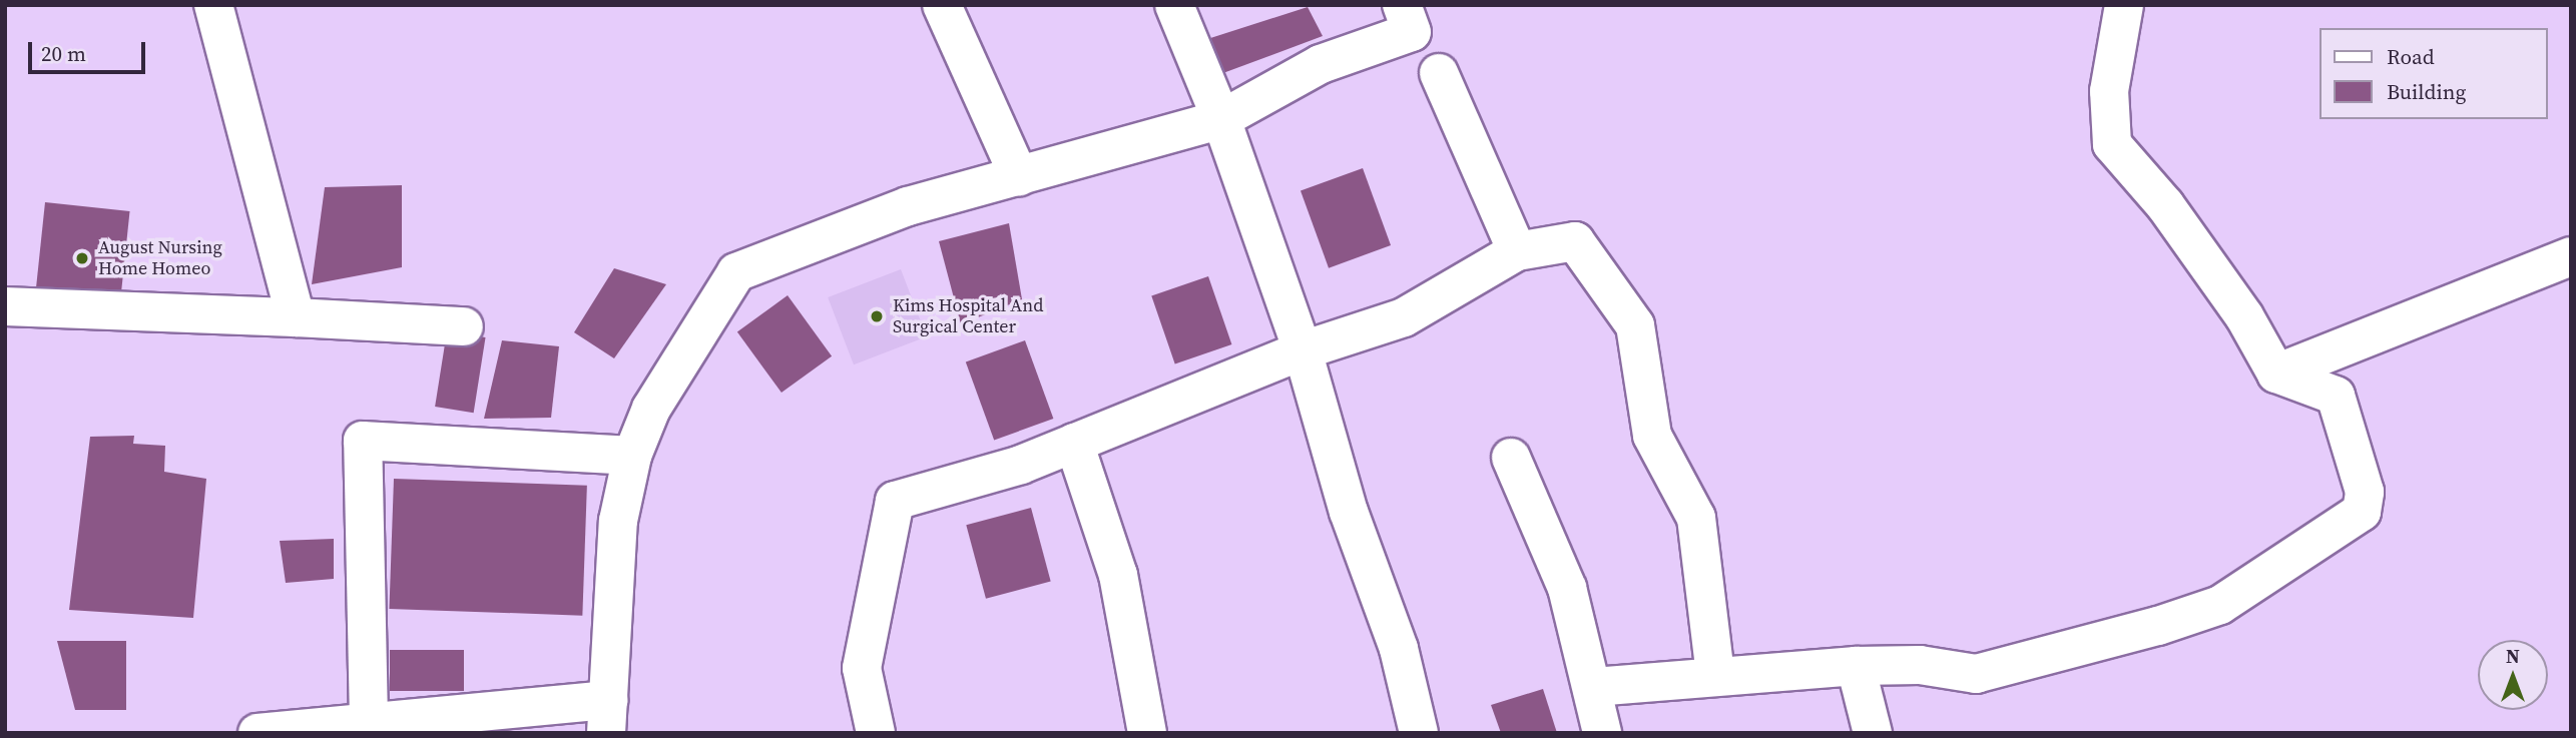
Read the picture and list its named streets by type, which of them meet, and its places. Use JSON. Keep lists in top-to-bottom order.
{
  "places": ["August Nursing Home Homeo", "Kims Hospital And Surgical Center"],
  "legend": ["Road", "Building"],
  "scale_bar": "20 m",
  "north": "top"
}
